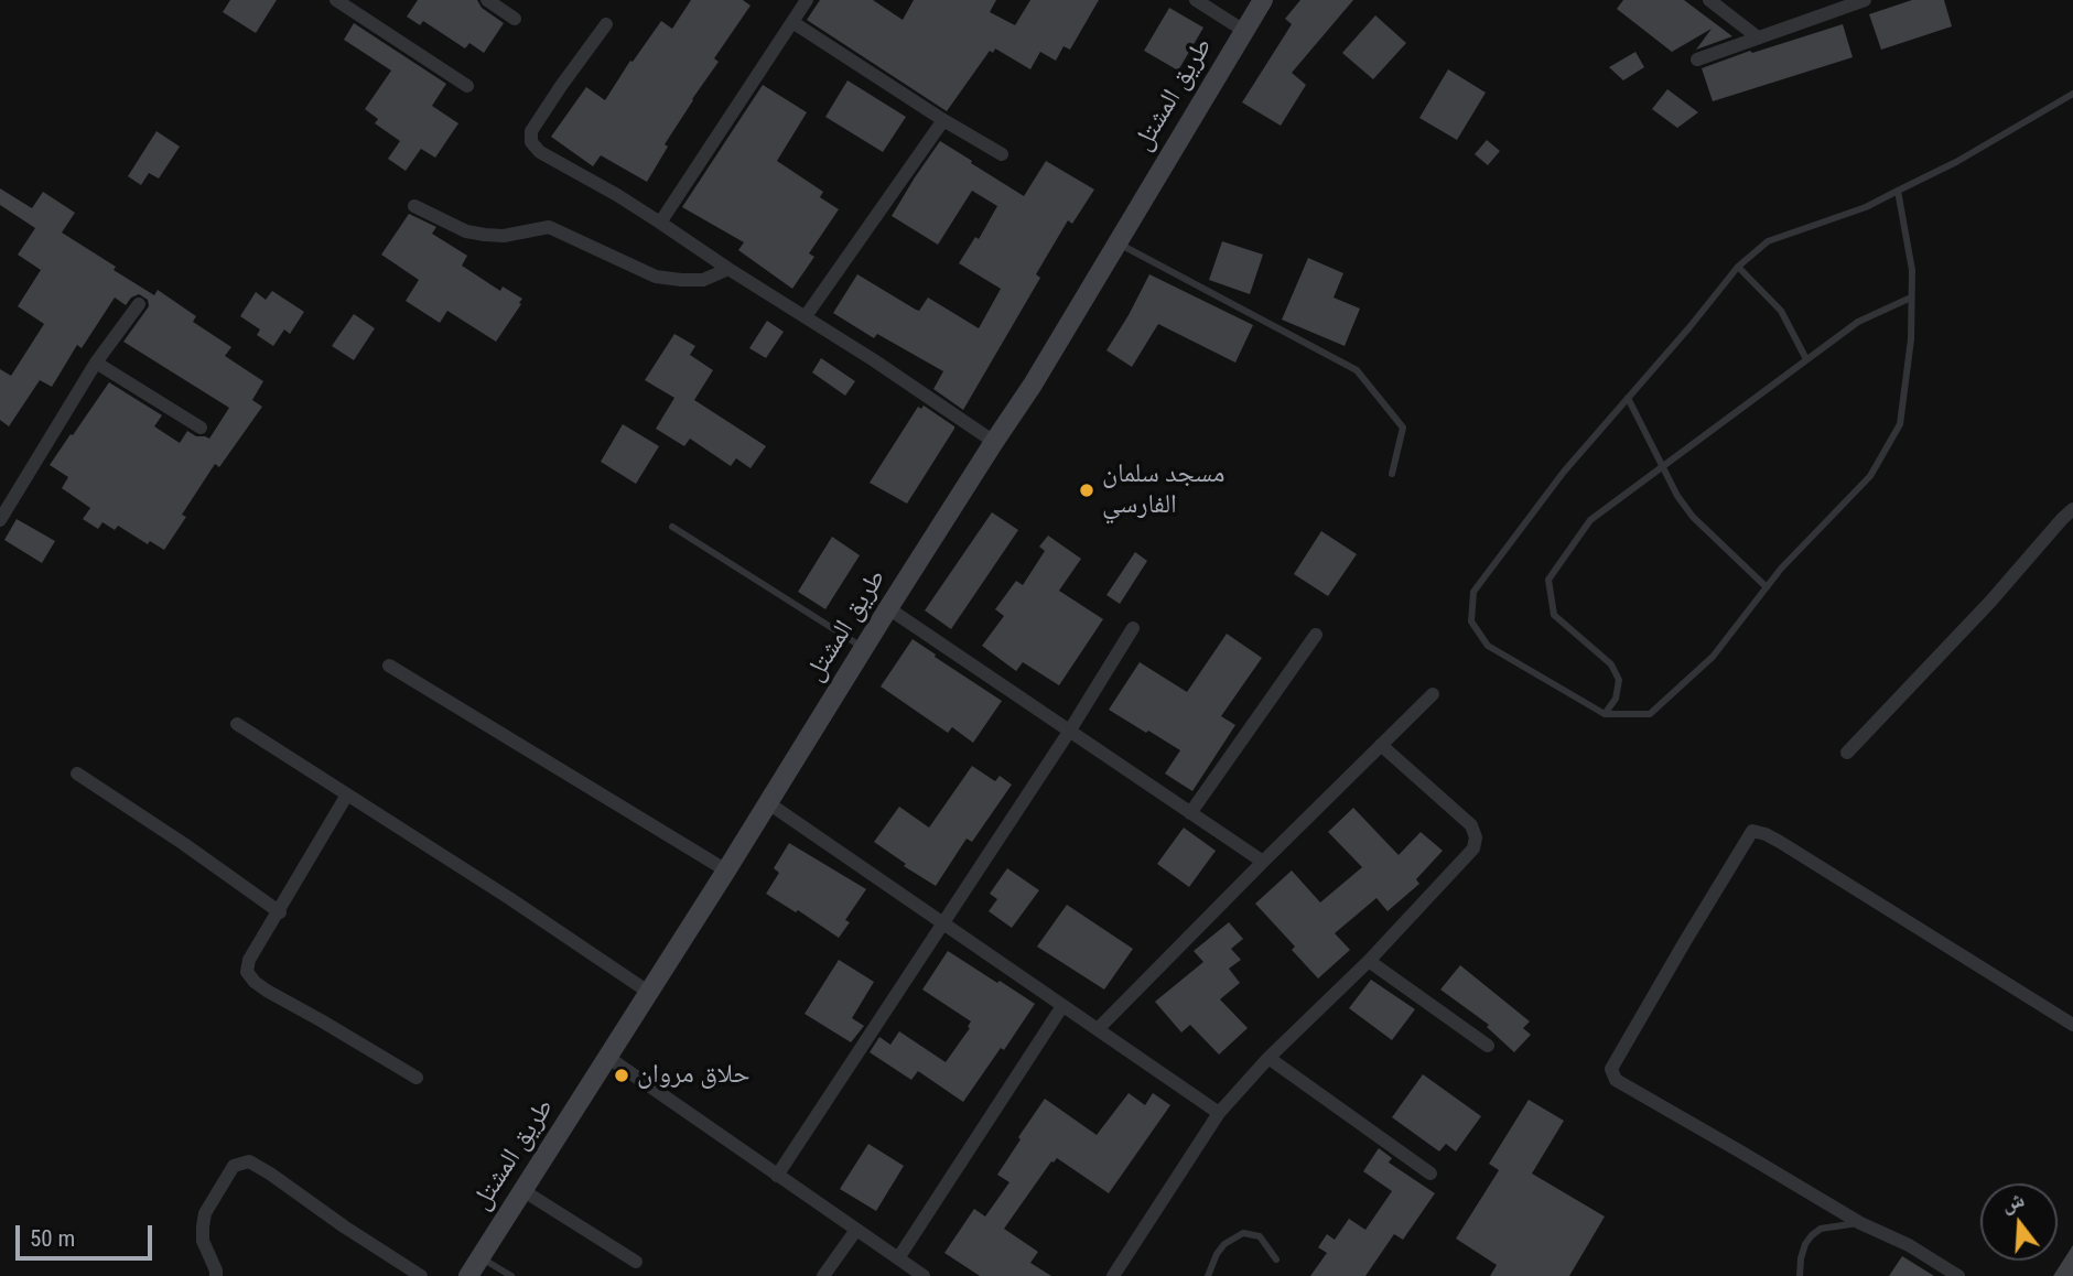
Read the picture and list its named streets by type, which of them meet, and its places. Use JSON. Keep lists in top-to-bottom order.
{
  "streets": {
    "main road": ["طريق المشتل"]
  },
  "places": ["مسجد سلمان الفارسي", "حلاق مروان"],
  "scale_bar": "50 m",
  "north": "top"
}
